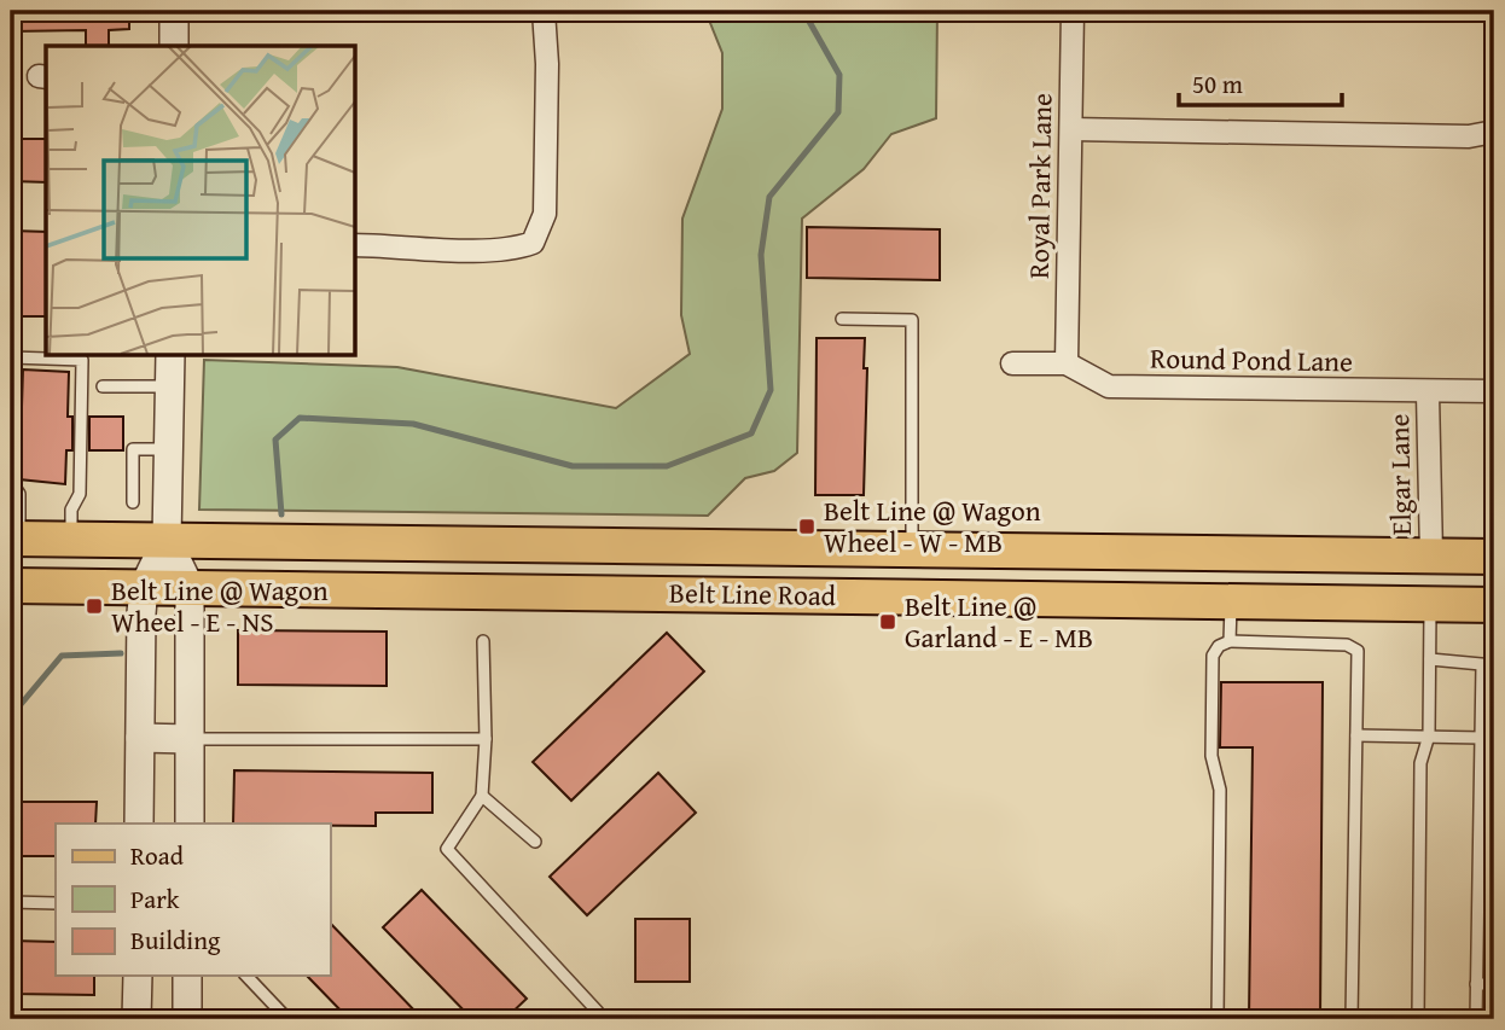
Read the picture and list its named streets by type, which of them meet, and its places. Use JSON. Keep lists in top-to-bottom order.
{
  "streets": {
    "main road": ["Belt Line Road"],
    "street": ["Royal Park Lane", "Round Pond Lane", "Elgar Lane"]
  },
  "crossings": [
    ["Royal Park Lane", "Round Pond Lane"],
    ["Round Pond Lane", "Elgar Lane"],
    ["Elgar Lane", "Belt Line Road"]
  ],
  "places": {
    "transit": ["Belt Line @ Wagon Wheel - W - MB", "Belt Line @ Wagon Wheel - E - NS", "Belt Line @ Garland - E - MB"]
  },
  "legend": ["Road", "Park", "Building"],
  "scale_bar": "50 m"
}
